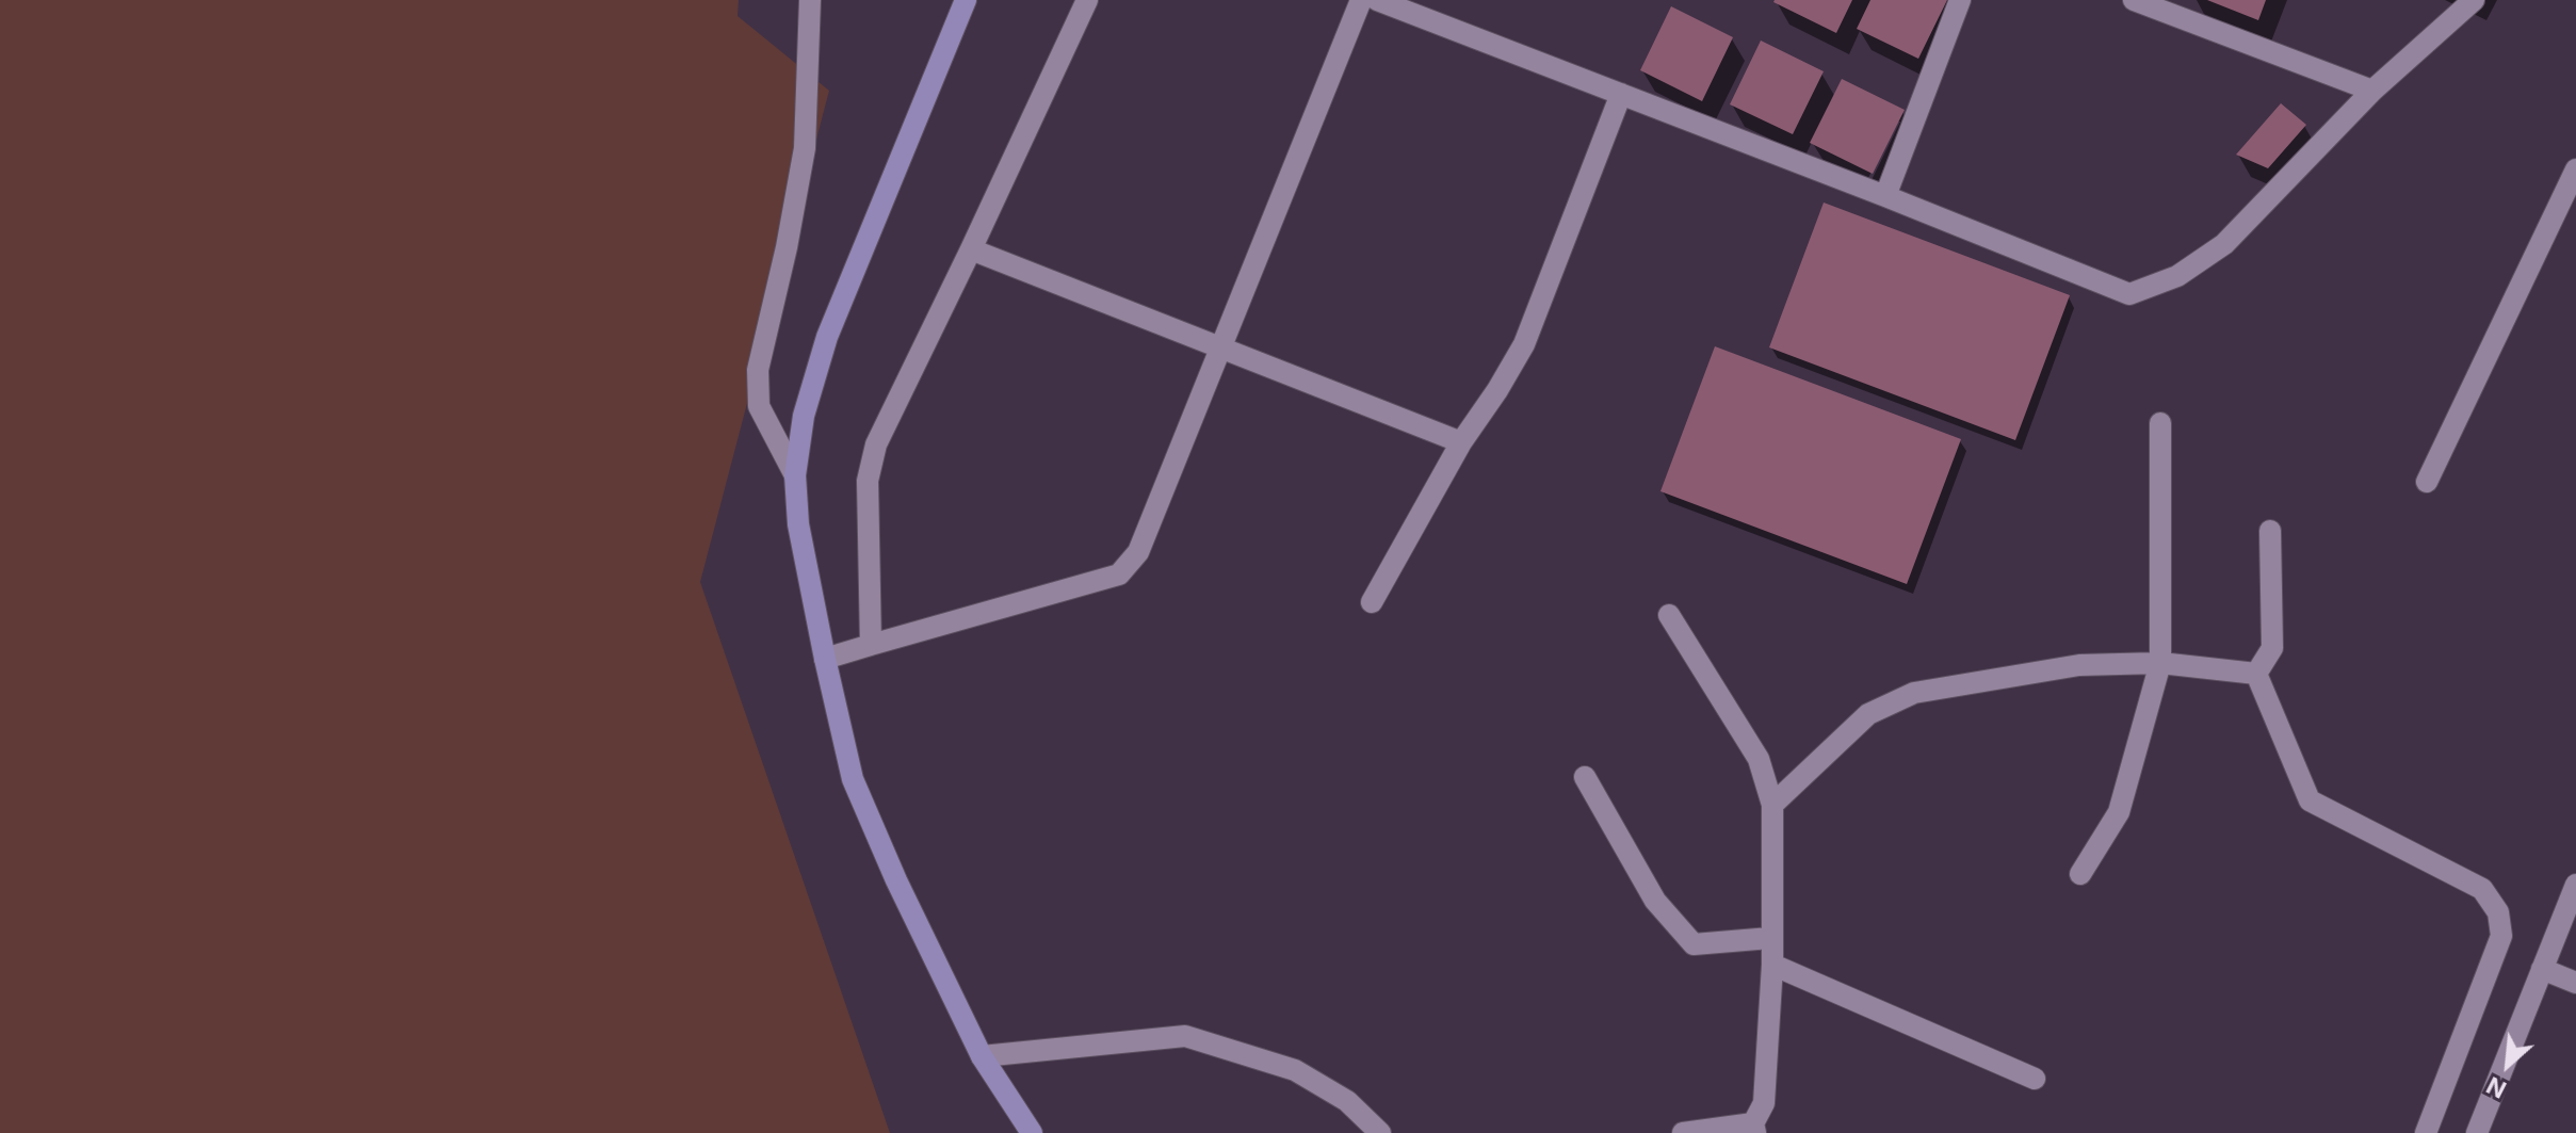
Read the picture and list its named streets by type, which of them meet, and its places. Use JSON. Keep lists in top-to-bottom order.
{
  "north": "bottom left"
}
